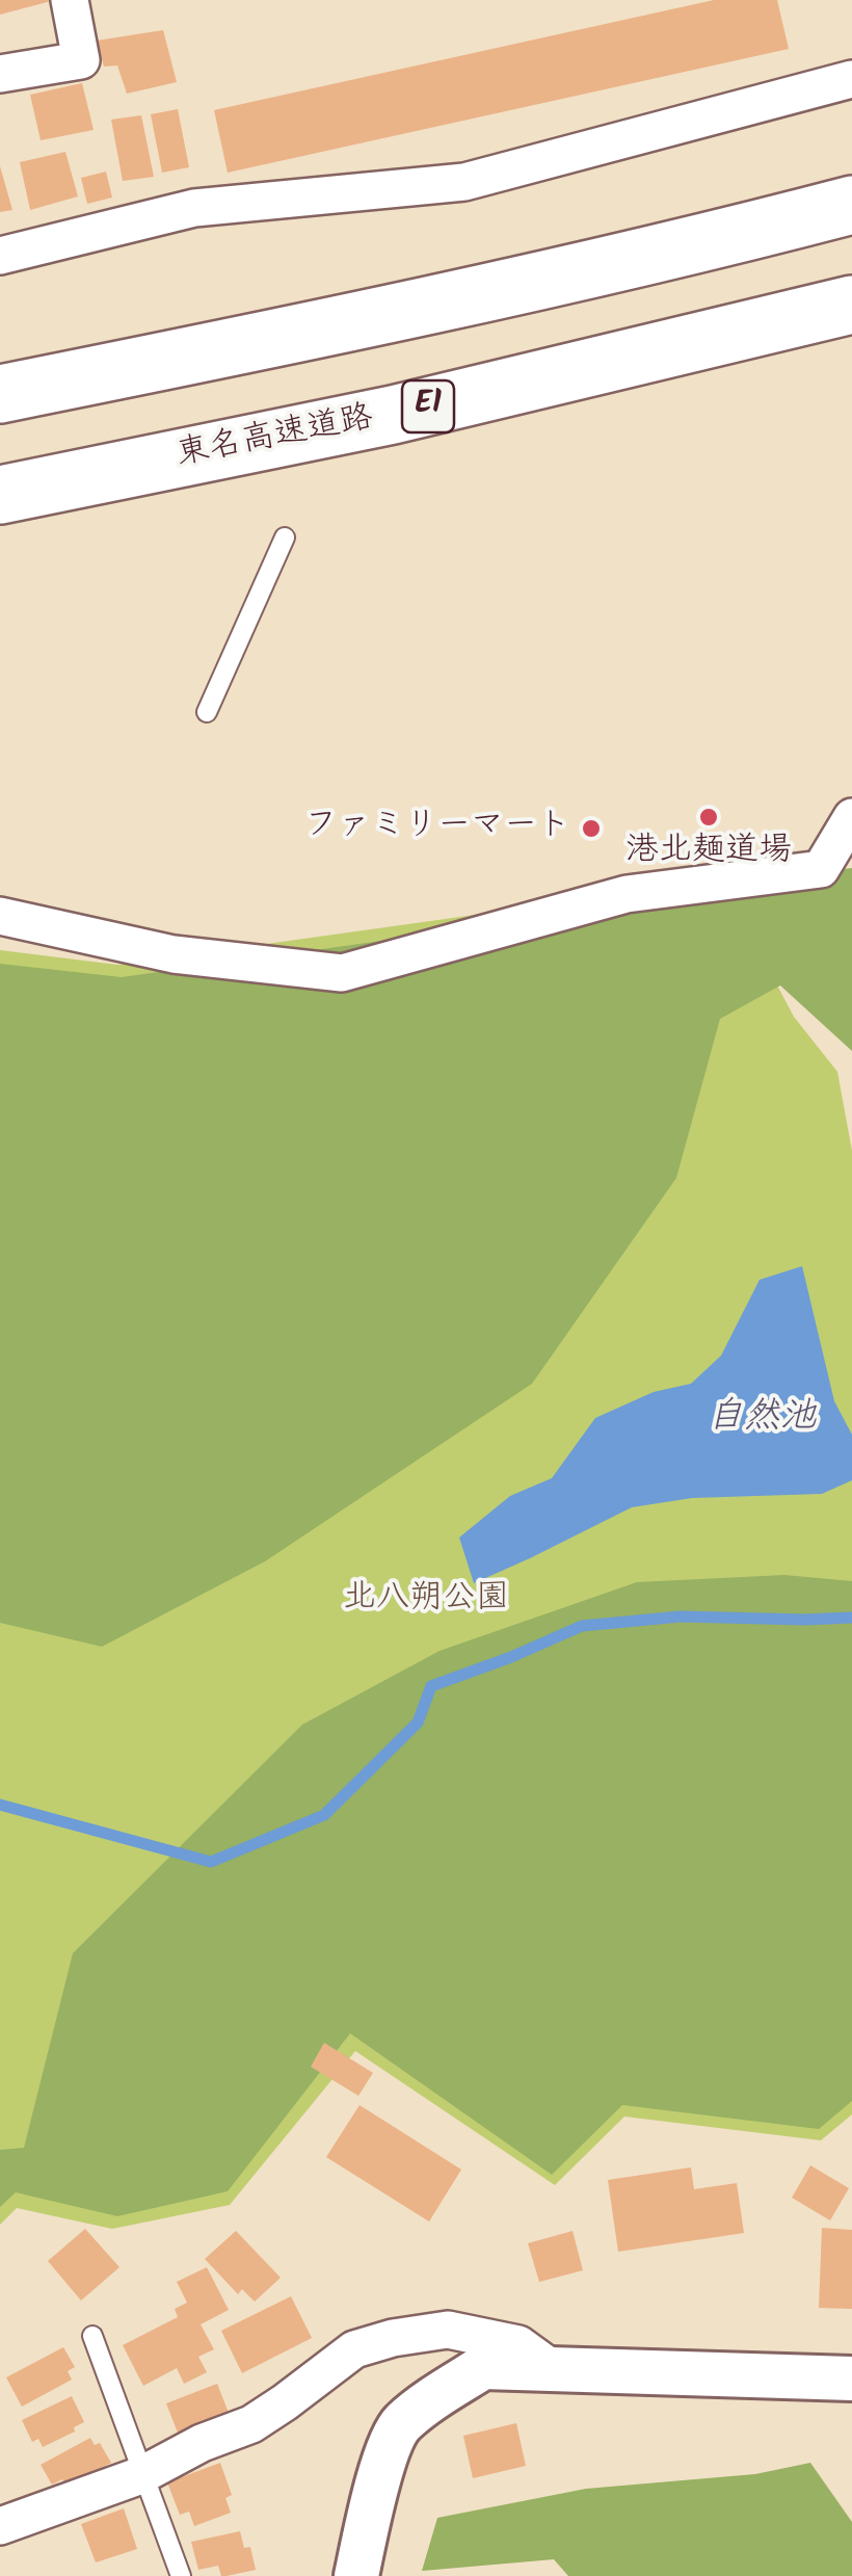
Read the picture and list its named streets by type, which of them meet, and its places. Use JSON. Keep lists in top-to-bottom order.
{
  "streets": {
    "highway": ["E1", "東名高速道路"]
  },
  "water": ["自然池"],
  "parks": ["北八朔公園"],
  "places": ["港北麺道場", "ファミリーマート"]
}
